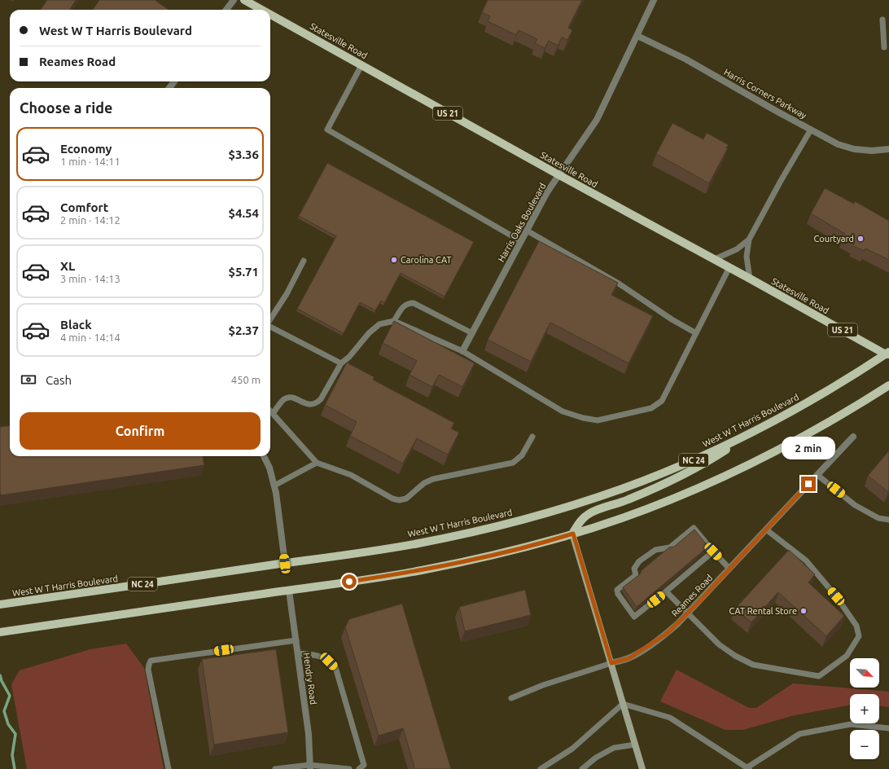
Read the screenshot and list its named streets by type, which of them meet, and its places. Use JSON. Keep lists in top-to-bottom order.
{
  "streets": {
    "main road": [
      "Statesville Road",
      "US 21",
      "West W T Harris Boulevard",
      "NC 24"
    ],
    "street": [
      "Harris Corners Parkway",
      "Harris Oaks Boulevard",
      "Reames Road",
      "Hendry Road"
    ]
  },
  "crossings": [
    ["Statesville Road", "Harris Oaks Boulevard"],
    ["Statesville Road", "West W T Harris Boulevard"],
    ["Harris Corners Parkway", "Harris Oaks Boulevard"]
  ],
  "places": ["Courtyard", "Carolina CAT", "CAT Rental Store"],
  "north": "bottom right",
  "page": {
    "banner": ["West W T Harris Boulevard", "Reames Road"],
    "heading": "Choose a ride",
    "list": [
      {
        "name": "Economy",
        "note": "1 min · 14:11",
        "value": "$3.36"
      },
      {
        "name": "Comfort",
        "note": "2 min · 14:12",
        "value": "$4.54"
      },
      {
        "name": "XL",
        "note": "3 min · 14:13",
        "value": "$5.71"
      },
      {
        "name": "Black",
        "note": "4 min · 14:14",
        "value": "$2.37"
      }
    ],
    "pay": ["Cash", "450 m"],
    "buttons": "Confirm",
    "bubble": "2 min",
    "map_buttons": ["+", "−"]
  }
}
